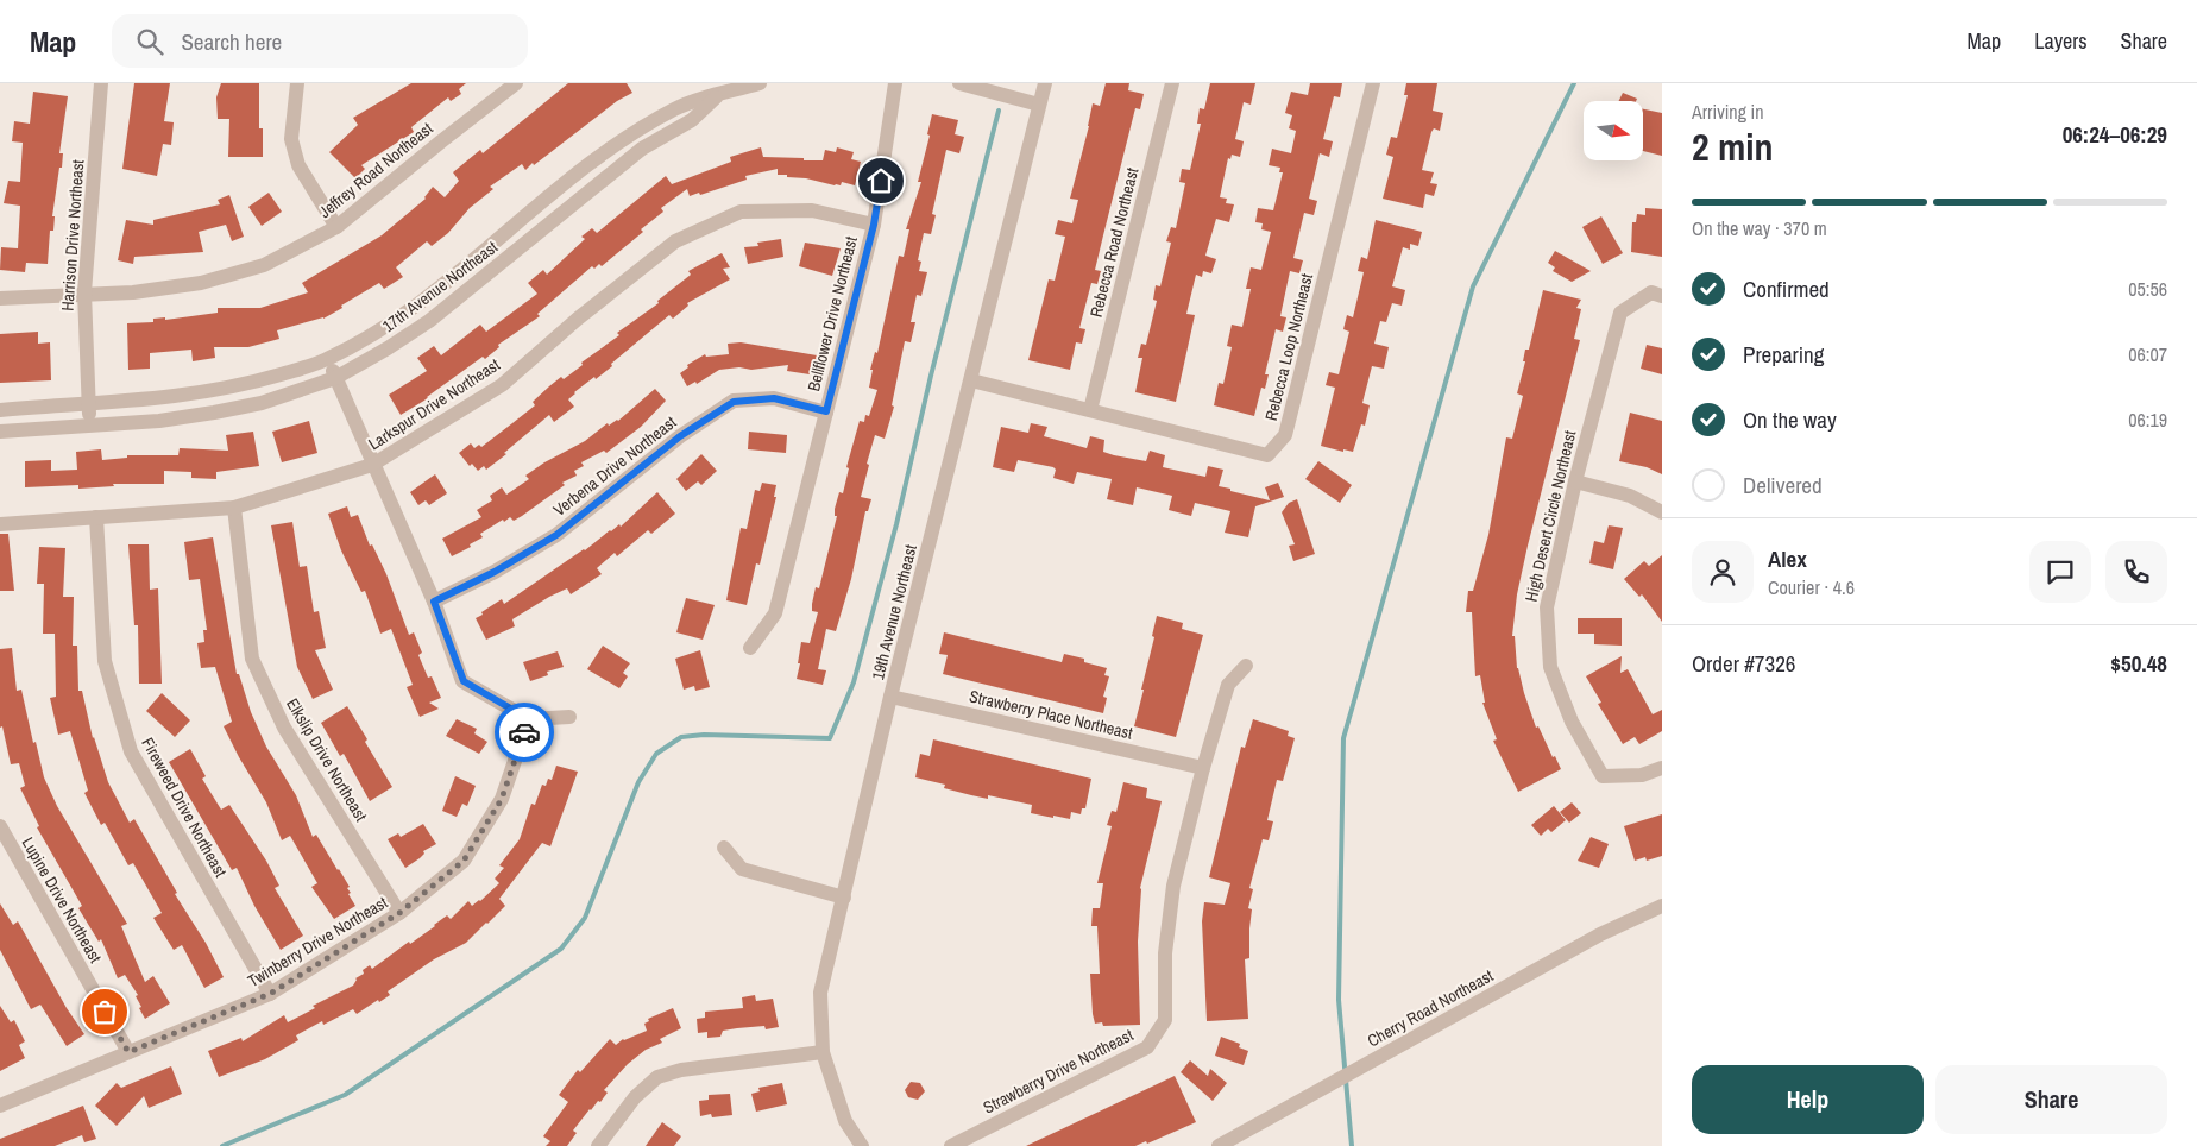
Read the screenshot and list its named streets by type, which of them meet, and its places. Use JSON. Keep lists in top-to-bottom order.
{
  "streets": {
    "street": [
      "Jeffrey Road Northeast",
      "Harrison Drive Northeast",
      "Rebecca Road Northeast",
      "17th Avenue Northeast",
      "Bellflower Drive Northeast",
      "Rebecca Loop Northeast",
      "Larkspur Drive Northeast",
      "Verbena Drive Northeast",
      "High Desert Circle Northeast",
      "19th Avenue Northeast",
      "Strawberry Place Northeast",
      "Elkslip Drive Northeast",
      "Fireweed Drive Northeast",
      "Lupine Drive Northeast",
      "Twinberry Drive Northeast",
      "Cherry Road Northeast",
      "Strawberry Drive Northeast"
    ]
  },
  "crossings": [
    ["Jeffrey Road Northeast", "Harrison Drive Northeast"],
    ["Harrison Drive Northeast", "17th Avenue Northeast"],
    ["Rebecca Road Northeast", "Rebecca Loop Northeast"],
    ["Bellflower Drive Northeast", "Larkspur Drive Northeast"],
    ["Bellflower Drive Northeast", "Verbena Drive Northeast"],
    ["Rebecca Loop Northeast", "19th Avenue Northeast"],
    ["Larkspur Drive Northeast", "Elkslip Drive Northeast"],
    ["Larkspur Drive Northeast", "Fireweed Drive Northeast"],
    ["19th Avenue Northeast", "Strawberry Place Northeast"],
    ["Strawberry Place Northeast", "Strawberry Drive Northeast"],
    ["Elkslip Drive Northeast", "Twinberry Drive Northeast"],
    ["Fireweed Drive Northeast", "Twinberry Drive Northeast"],
    ["Lupine Drive Northeast", "Twinberry Drive Northeast"]
  ],
  "north": "right",
  "page": {
    "header": "Map",
    "search": "Search here",
    "nav": ["Map", "Layers", "Share"],
    "heading": ["2 min", "Arriving in", "06:24–06:29"],
    "panel": [
      "Alex",
      "Courier · 4.6",
      "Order #7326",
      "$50.48"
    ],
    "bar": "On the way · 370 m",
    "list": [
      ["Confirmed", "05:56"],
      ["Preparing", "06:07"],
      ["On the way", "06:19"],
      "Delivered"
    ],
    "buttons": ["Help", "Share"]
  }
}
